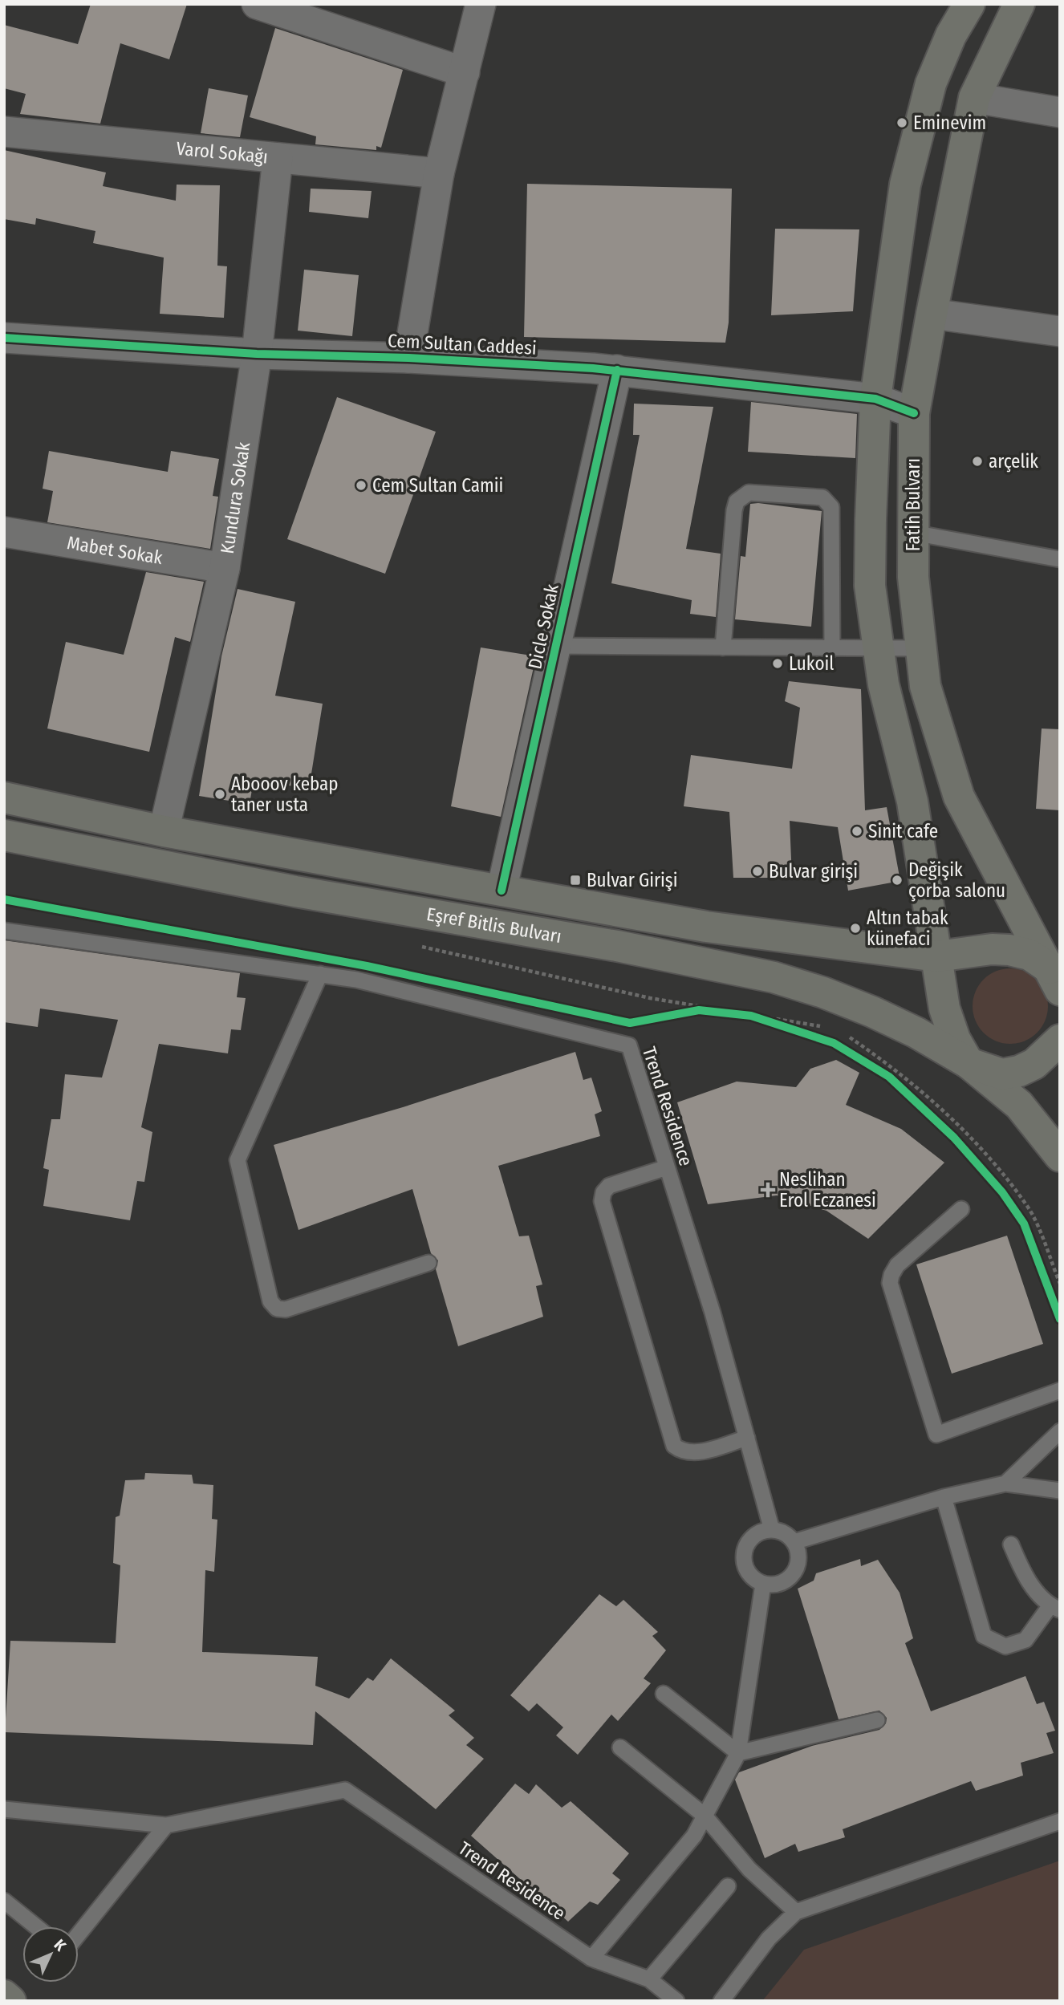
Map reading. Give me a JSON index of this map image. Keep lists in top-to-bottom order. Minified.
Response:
{"streets":{"main road":["Fatih Bulvarı","Eşref Bitlis Bulvarı"],"street":["Varol Sokağı","Cem Sultan Caddesi","Kundura Sokak","Mabet Sokak","Dicle Sokak"],"lane":["Trend Residence"]},"crossings":[["Varol Sokağı","Kundura Sokak"],["Cem Sultan Caddesi","Kundura Sokak"],["Cem Sultan Caddesi","Fatih Bulvarı"],["Cem Sultan Caddesi","Dicle Sokak"],["Kundura Sokak","Mabet Sokak"],["Kundura Sokak","Eşref Bitlis Bulvarı"],["Fatih Bulvarı","Eşref Bitlis Bulvarı"],["Dicle Sokak","Eşref Bitlis Bulvarı"]],"places":{"other":["Eminevim","arçelik","Cem Sultan Camii","Lukoil","Abooov kebap taner usta","Sinit cafe","Bulvar girişi","Değişik çorba salonu","Altın tabak künefaci"],"transit":["Bulvar Girişi"],"health":["Neslihan Erol Eczanesi"]},"north":"top right"}
